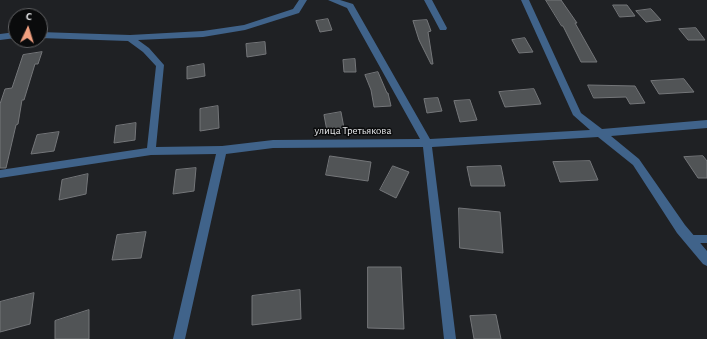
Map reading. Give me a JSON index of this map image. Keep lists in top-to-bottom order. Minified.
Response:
{"streets":{"street":["улица Третьякова"]},"north":"top"}
